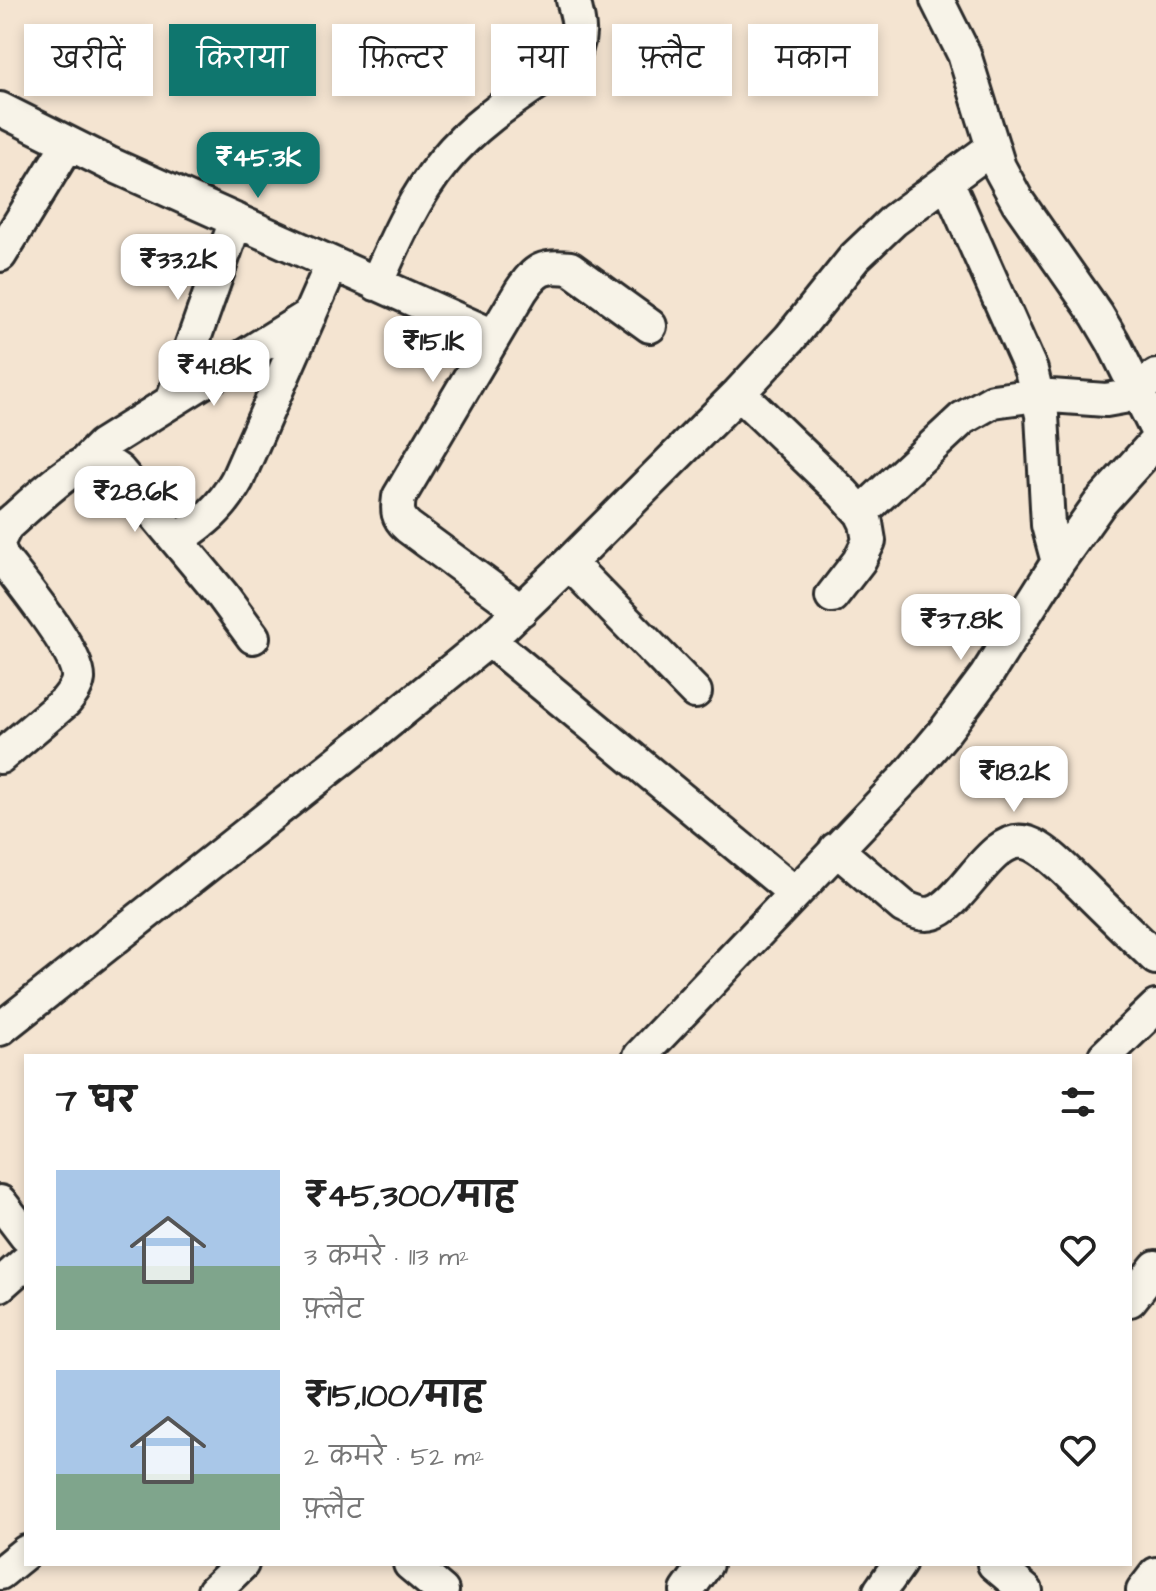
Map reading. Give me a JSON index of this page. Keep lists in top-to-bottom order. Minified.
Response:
{"page":{"chip":["खरीदें","किराया","फ़िल्टर","नया","फ़्लैट","मकान"],"price":["₹45.3K","₹33.2K","₹15.1K","₹41.8K","₹28.6K","₹37.8K","₹18.2K"],"heading":"7 घर","list":[{"name":"₹45,300/माह","note":"3 कमरे · 113 m² · फ़्लैट"},{"name":"₹15,100/माह","note":"2 कमरे · 52 m² · फ़्लैट"}]}}
